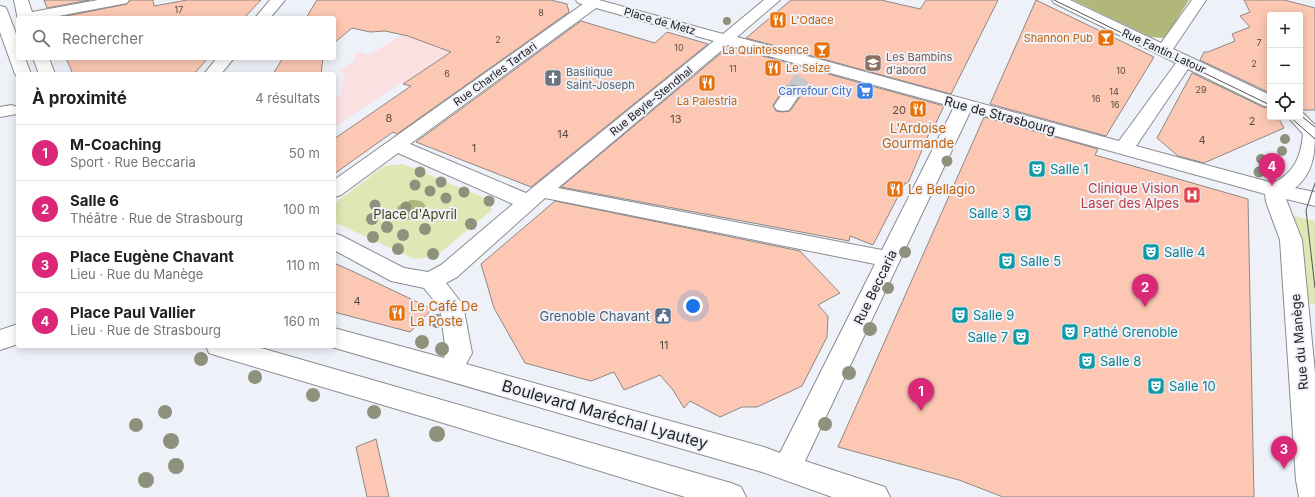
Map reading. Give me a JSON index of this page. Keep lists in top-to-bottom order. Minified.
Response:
{"streets":{"street":["Place de Metz","Rue Fantin Latour","Rue Charles Tartari","Rue Beyle-Stendhal","Rue de Strasbourg","Rue Beccaria","Rue du Manège","Boulevard Maréchal Lyautey"]},"crossings":[["Place de Metz","Rue Charles Tartari"],["Place de Metz","Rue Beyle-Stendhal"],["Place de Metz","Rue de Strasbourg"],["Rue Beyle-Stendhal","Rue de Strasbourg"],["Rue de Strasbourg","Rue Beccaria"],["Rue de Strasbourg","Rue du Manège"],["Rue Beccaria","Boulevard Maréchal Lyautey"]],"parks":["Place d'Apvril"],"places":{"restaurant":["L'Odace","Le Seize","La Palestria","L'Ardoise Gourmande","Le Bellagio","Le Café De La Poste"],"bar":["Shannon Pub","La Quintessence"],"school or university":["Les Bambins d'abord"],"church":["Basilique Saint-Joseph"],"supermarket":["Carrefour City"],"theatre":["Salle 1","Salle 3","Salle 4","Salle 5","Salle 9","Pathé Grenoble","Salle 7","Salle 8","Salle 10"],"hospital":["Clinique Vision Laser des Alpes"],"public building":["Grenoble Chavant"]},"house_numbers":["17","8","2","7","10","2","11","10","6","29","14","16","16","20","8","13","2","14","4","1","4","11"],"page":{"map_buttons":["+","−"],"search":"Rechercher","heading":["À proximité","4 résultats"],"list":[{"mark":"1","name":"M-Coaching","note":"Sport · Rue Beccaria","value":"50 m"},{"mark":"2","name":"Salle 6","note":"Théâtre · Rue de Strasbourg","value":"100 m"},{"mark":"3","name":"Place Eugène Chavant","note":"Lieu · Rue du Manège","value":"110 m"},{"mark":"4","name":"Place Paul Vallier","note":"Lieu · Rue de Strasbourg","value":"160 m"}],"pins":["4","2","1","3"]}}
